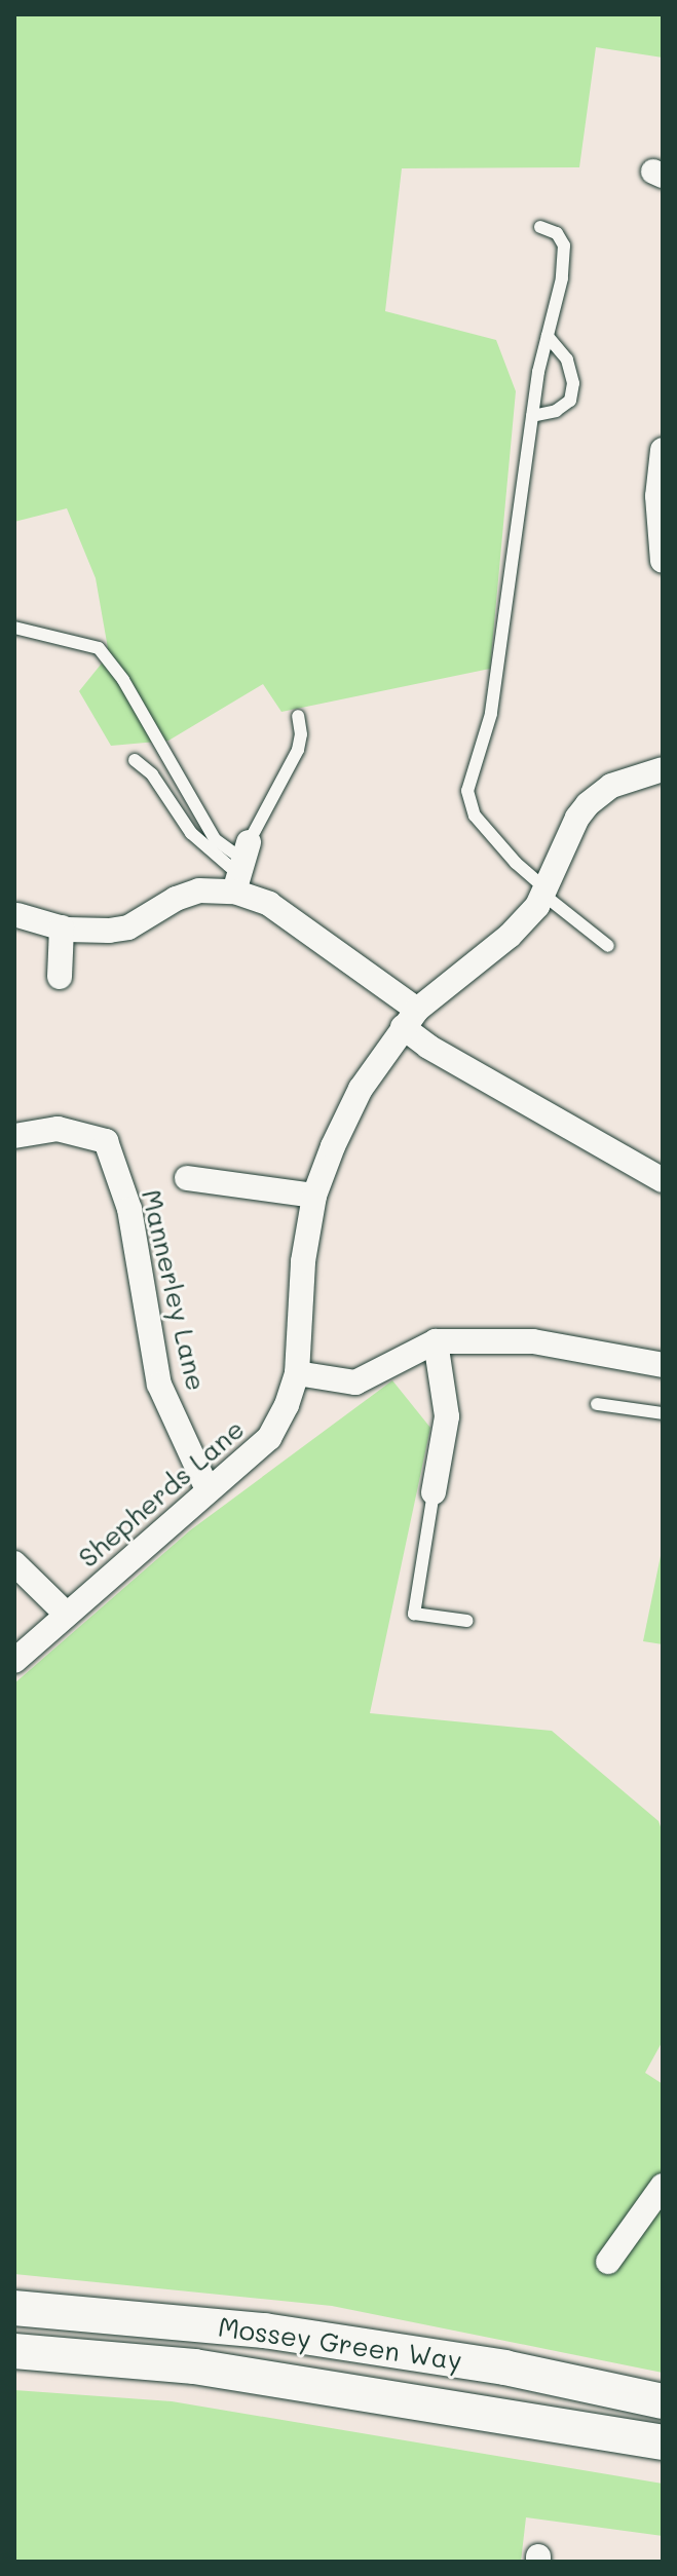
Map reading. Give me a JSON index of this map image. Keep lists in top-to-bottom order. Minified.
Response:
{"streets":{"main road":["Mossey Green Way"],"street":["Mannerley Lane","Shepherds Lane"]},"crossings":[["Mannerley Lane","Shepherds Lane"]]}
